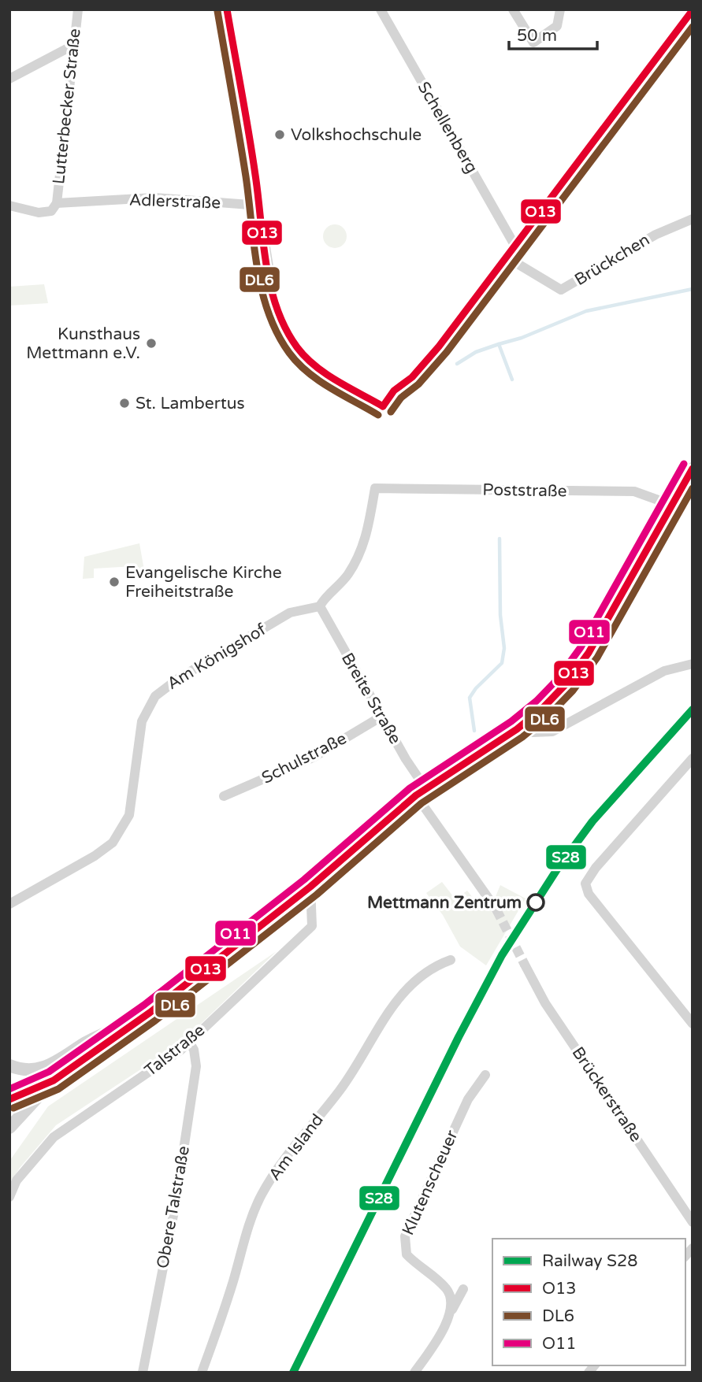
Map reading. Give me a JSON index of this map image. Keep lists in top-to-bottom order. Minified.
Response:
{"streets":{"street":["Lutterbecker Straße","Schellenberg","Adlerstraße","Brückchen","Poststraße","Am Königshof","Breite Straße","Schulstraße","Talstraße","Brückerstraße","Am Island","Klutenscheuer","Obere Talstraße"]},"crossings":[["Lutterbecker Straße","Adlerstraße"],["Poststraße","Am Königshof"],["Poststraße","Breite Straße"],["Am Königshof","Breite Straße"],["Breite Straße","Schulstraße"],["Talstraße","Obere Talstraße"]],"places":["Volkshochschule","Kunsthaus Mettmann e.V.","St. Lambertus","Evangelische Kirche Freiheitstraße","Mettmann Zentrum"],"lines":["transit line O13","transit line DL6","transit line O11","rail line S28"],"legend":["Railway S28","O13","DL6","O11"],"scale_bar":"50 m"}
